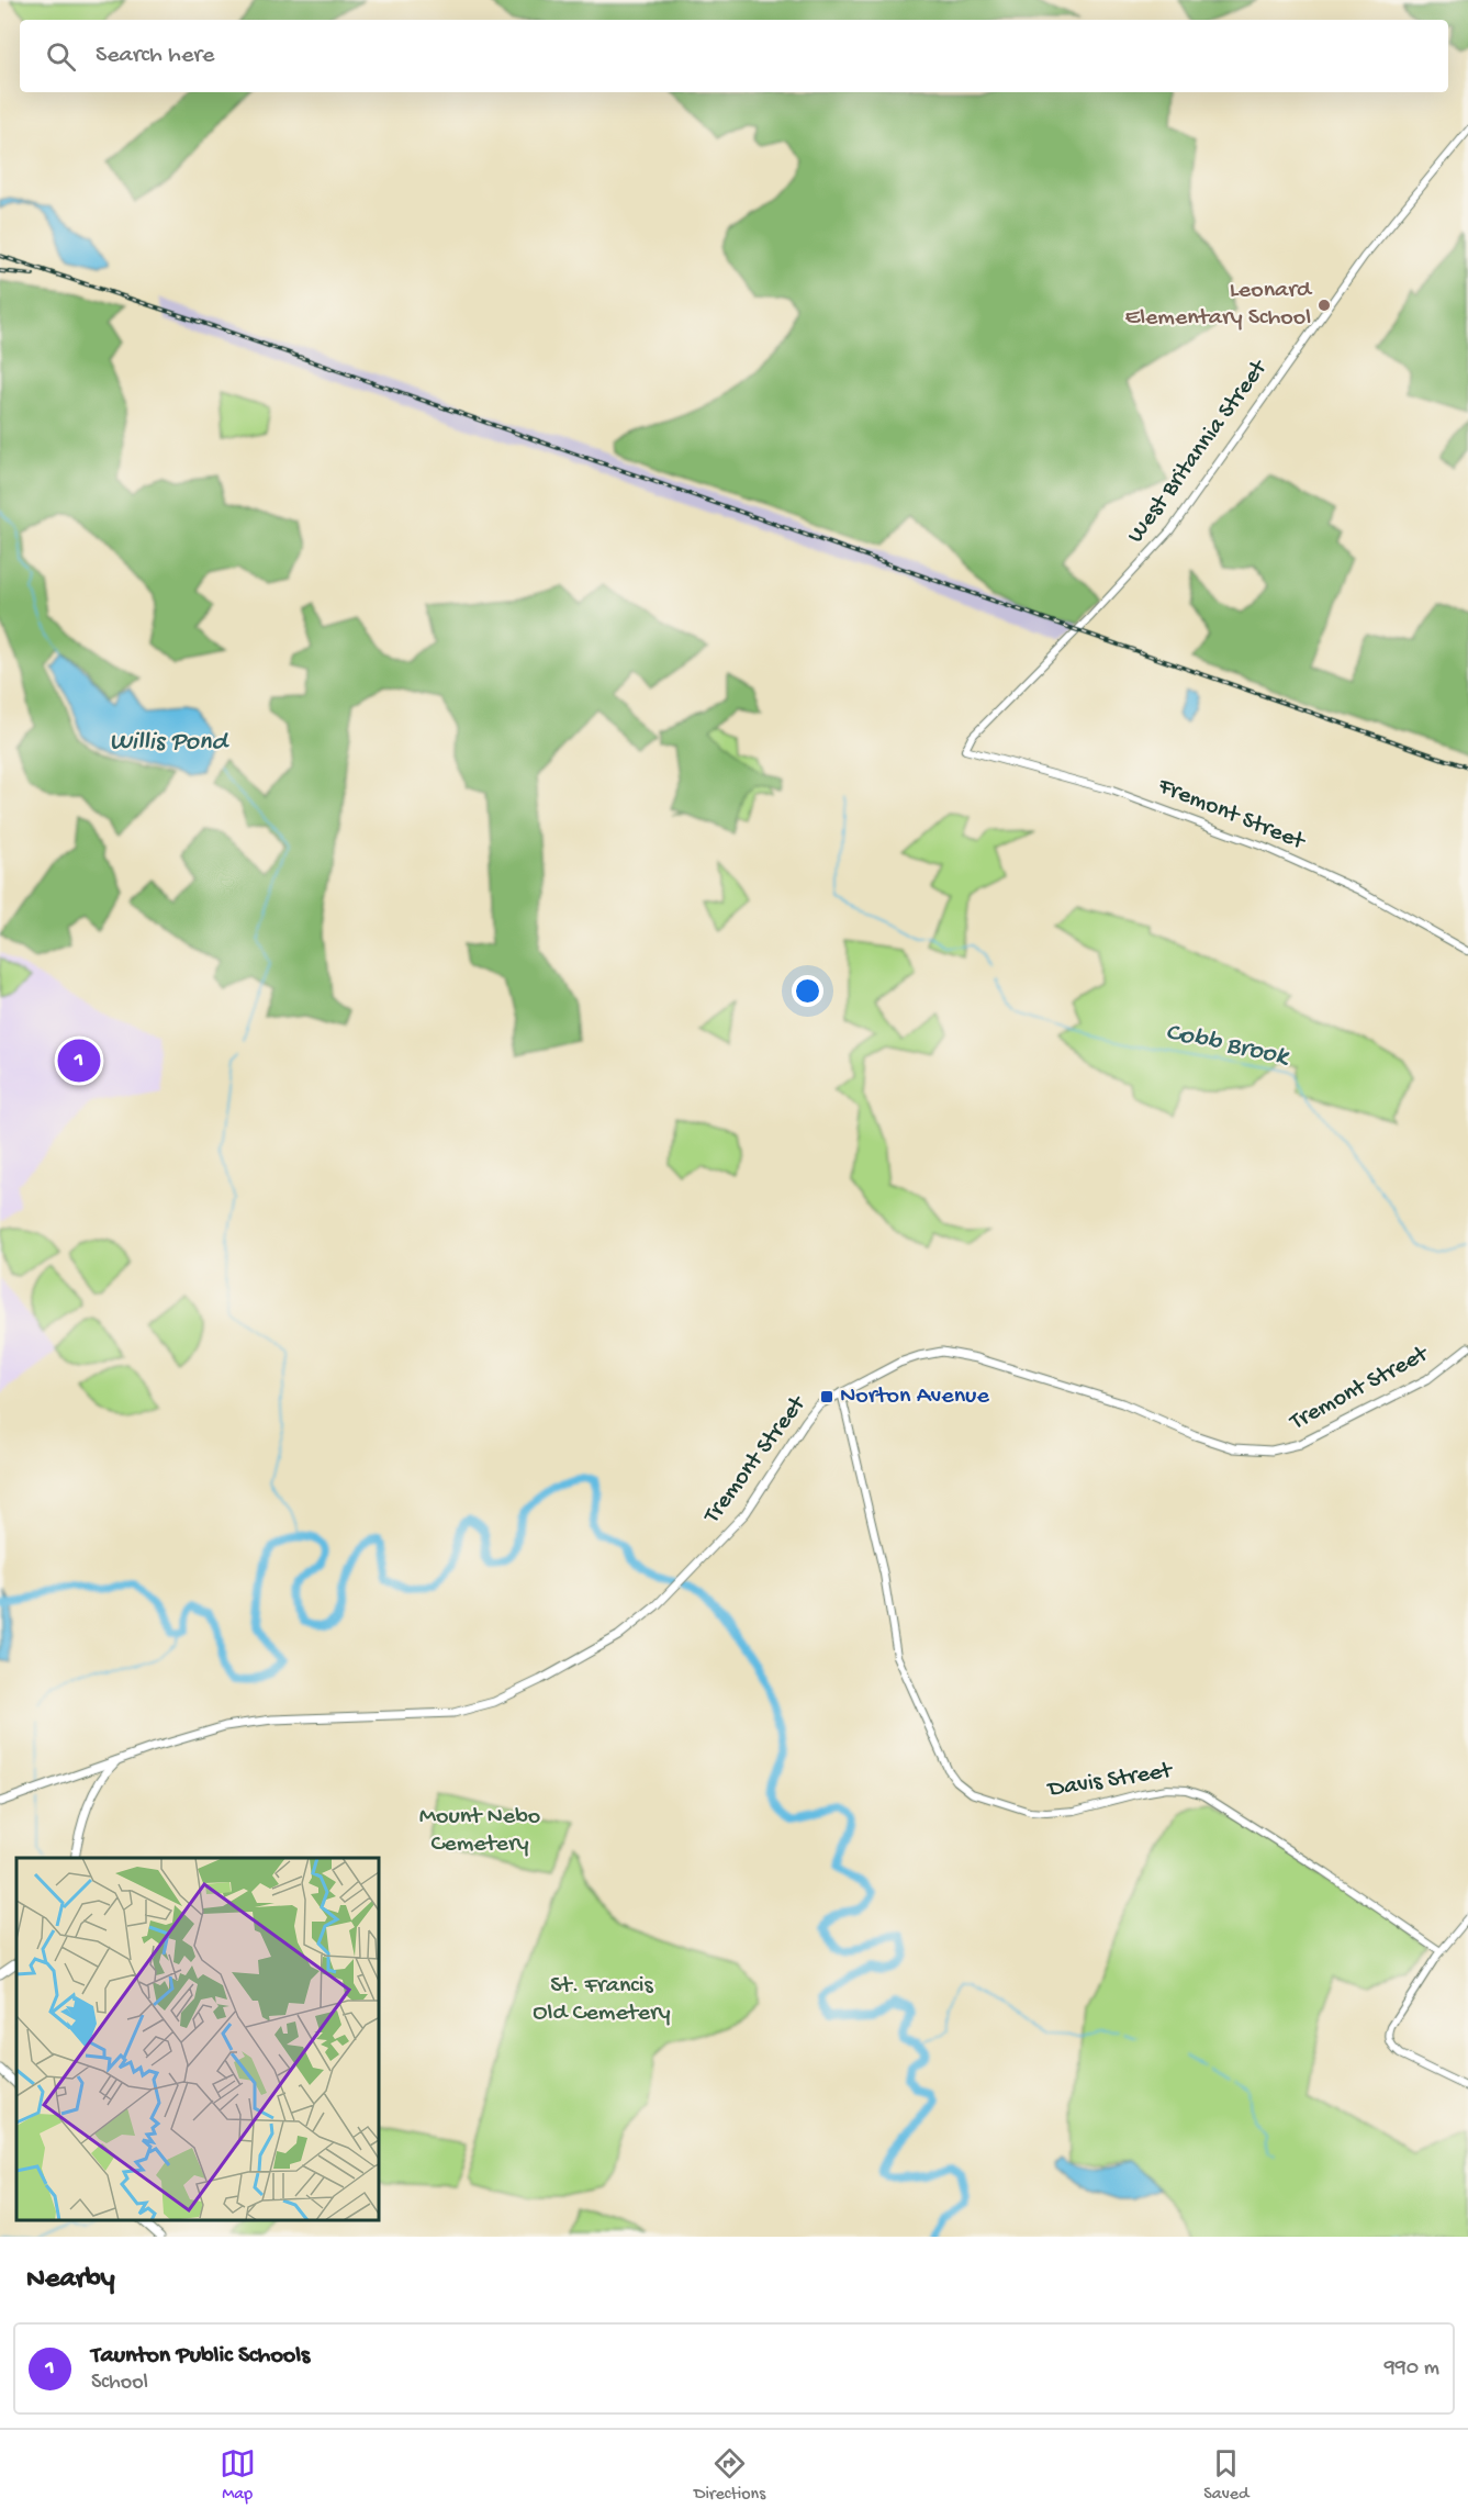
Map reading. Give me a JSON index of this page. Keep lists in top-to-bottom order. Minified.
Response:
{"streets":{"main road":["Tremont Street"],"street":["West Britannia Street","Fremont Street","Davis Street"]},"crossings":[["West Britannia Street","Fremont Street"],["Tremont Street","Davis Street"]],"water":["Willis Pond","Cobb Brook"],"parks":["Mount Nebo Cemetery","St. Francis Old Cemetery"],"places":{"other":["Leonard Elementary School"],"transit":["Norton Avenue"]},"page":{"search":"Search here","pins":"1","heading":"Nearby","list":[{"mark":"1","name":"Taunton Public Schools","note":"School","value":"990 m"}],"nav":["Map","Directions","Saved"]}}
